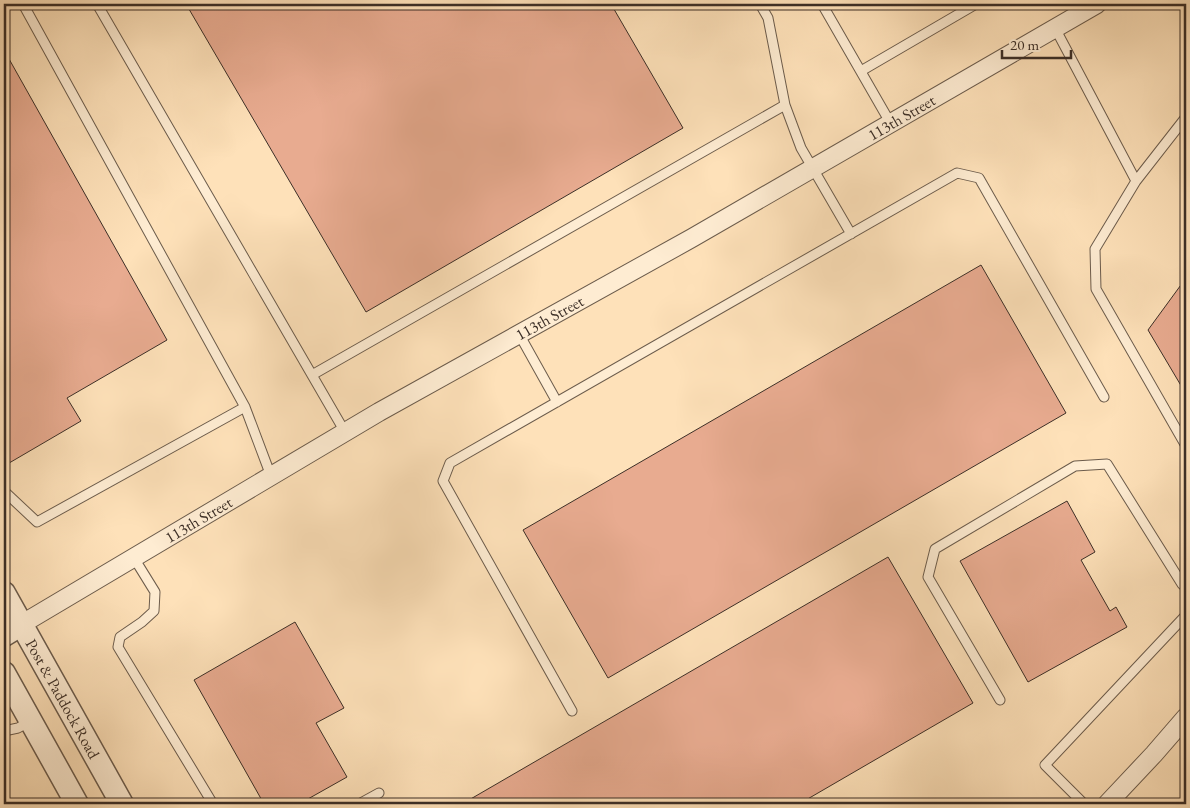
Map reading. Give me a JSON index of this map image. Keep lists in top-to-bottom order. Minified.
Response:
{"streets":{"street":["113th Street","Post & Paddock Road"]},"crossings":[["113th Street","Post & Paddock Road"]],"scale_bar":"20 m"}
